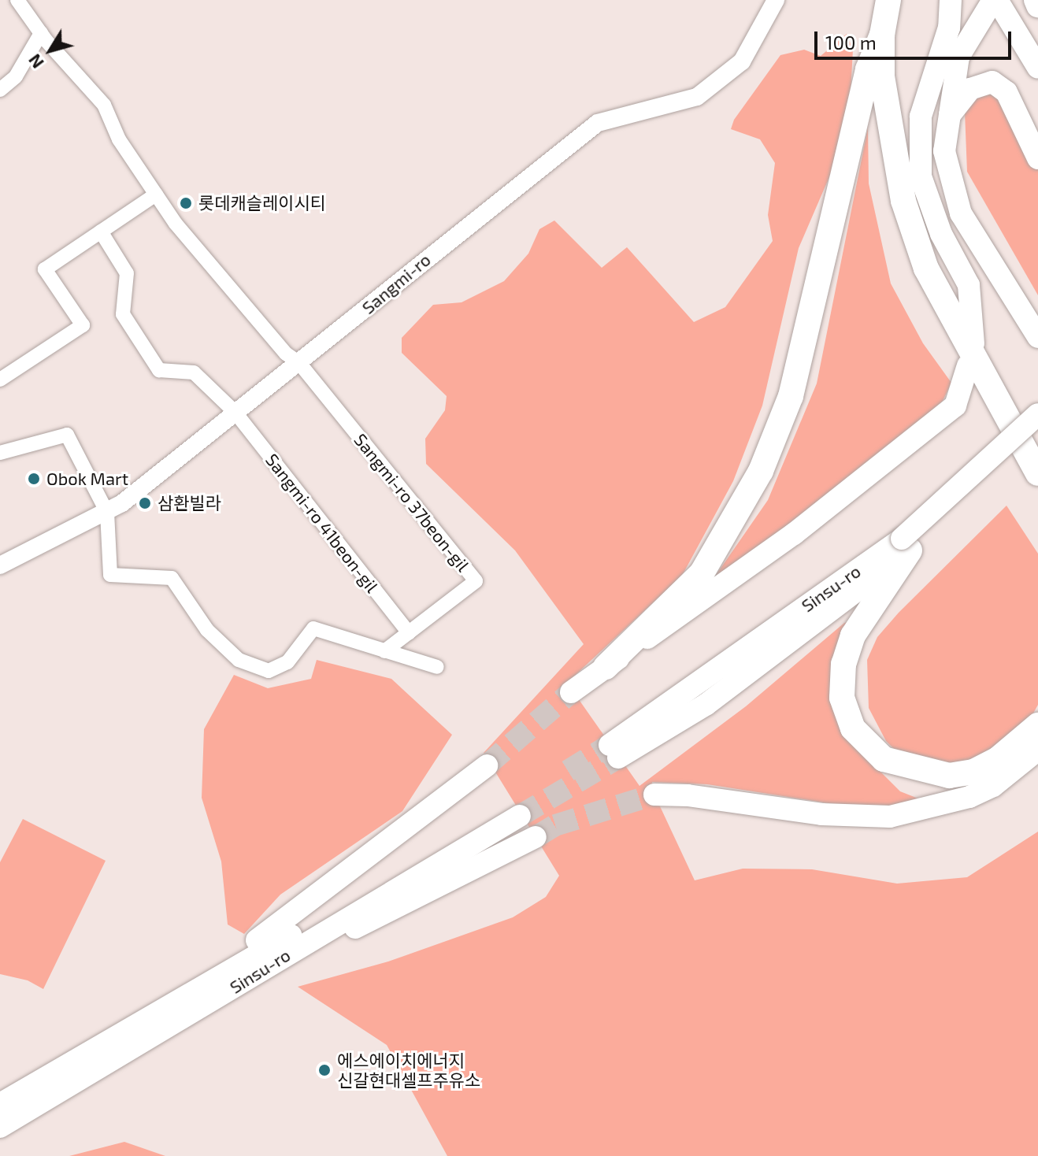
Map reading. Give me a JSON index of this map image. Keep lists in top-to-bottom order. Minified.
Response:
{"streets":{"main road":["Sinsu-ro"],"street":["Sangmi-ro","Sangmi-ro 37beon-gil","Sangmi-ro 41beon-gil"]},"crossings":[["Sangmi-ro","Sangmi-ro 37beon-gil"],["Sangmi-ro","Sangmi-ro 41beon-gil"],["Sangmi-ro 37beon-gil","Sangmi-ro 41beon-gil"]],"places":["롯데캐슬레이시티","Obok Mart","삼환빌라","에스에이치에너지 신갈현대셀프주유소"],"scale_bar":"100 m","north":"bottom left"}
